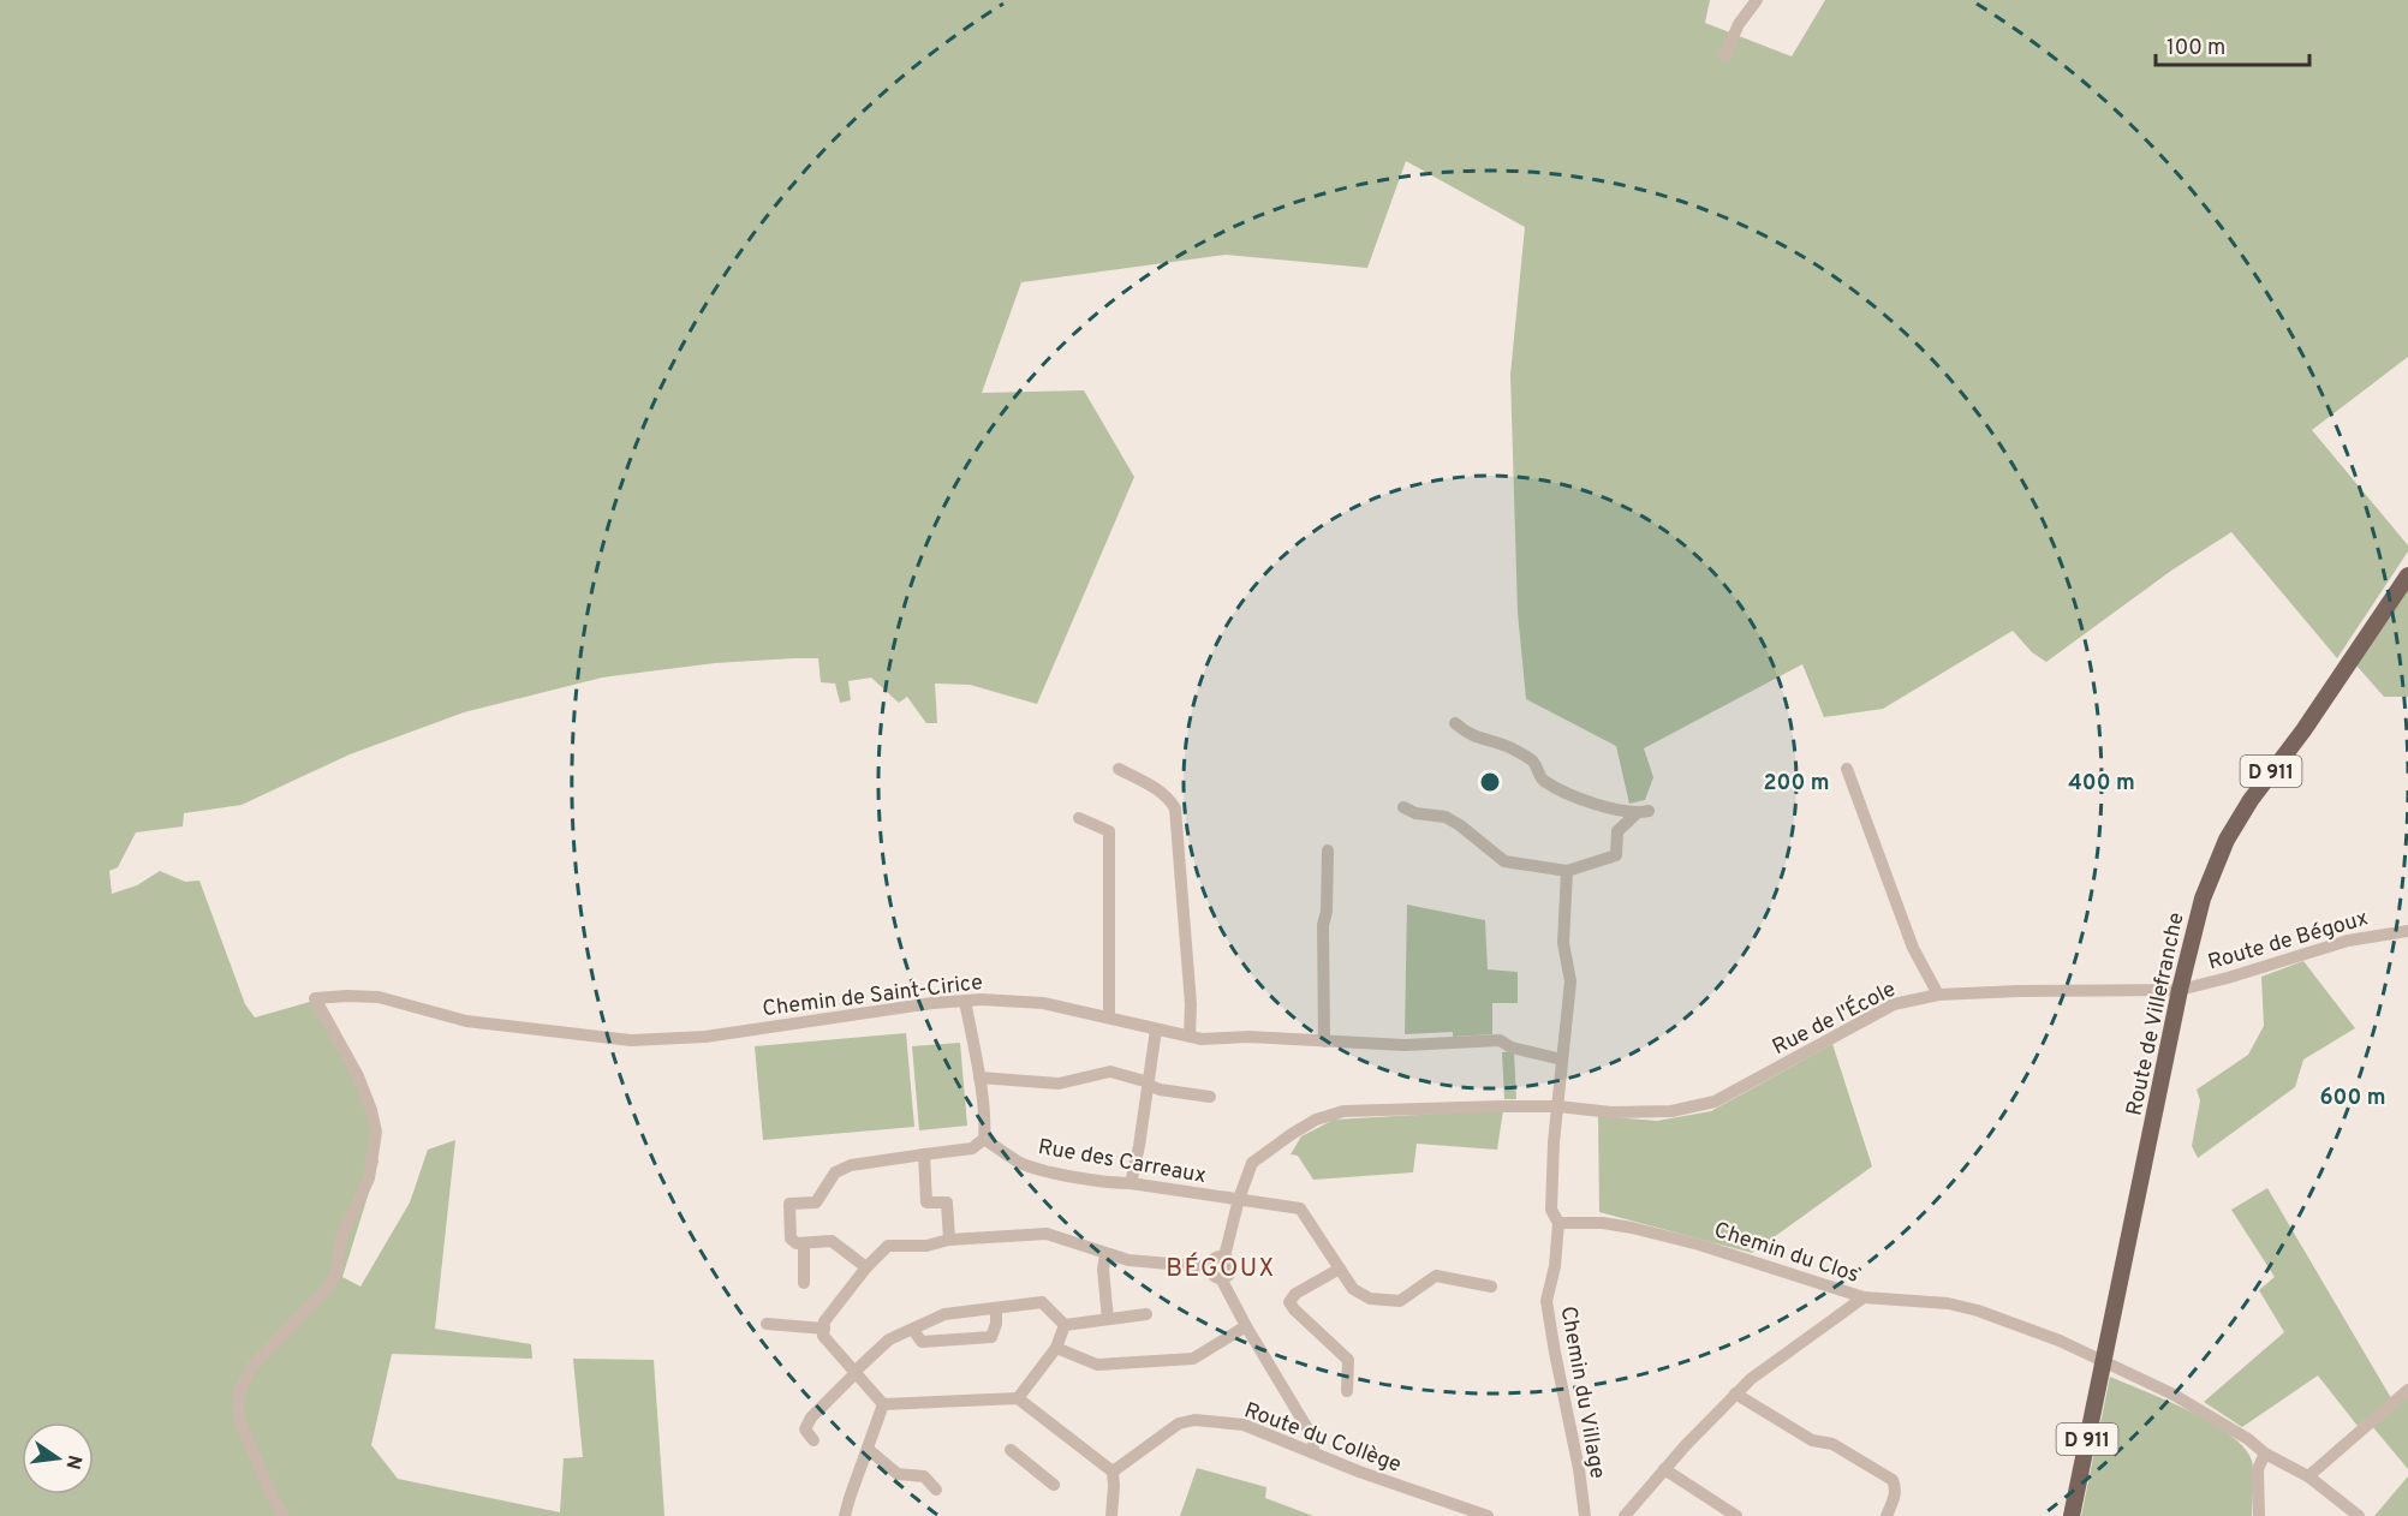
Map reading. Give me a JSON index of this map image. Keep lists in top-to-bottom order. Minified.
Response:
{"streets":{"main road":["D 911","Route de Villefranche"],"street":["Route de Bégoux","Chemin de Saint-Cirice","Rue de l'École","Rue des Carreaux","Chemin du Clos","Chemin du Village","Route du Collège"]},"crossings":[["Route de Bégoux","Route de Villefranche"],["Route de Bégoux","Rue de l'École"],["Chemin de Saint-Cirice","Chemin du Village"],["Route de Villefranche","Rue de l'École"],["Route de Villefranche","Chemin du Clos"],["Rue de l'École","Rue des Carreaux"],["Rue de l'École","Chemin du Village"],["Chemin du Clos","Chemin du Village"]],"districts":["BÉGOUX"],"scale_bar":"100 m","north":"right","rings":["200 m","400 m","600 m"]}
